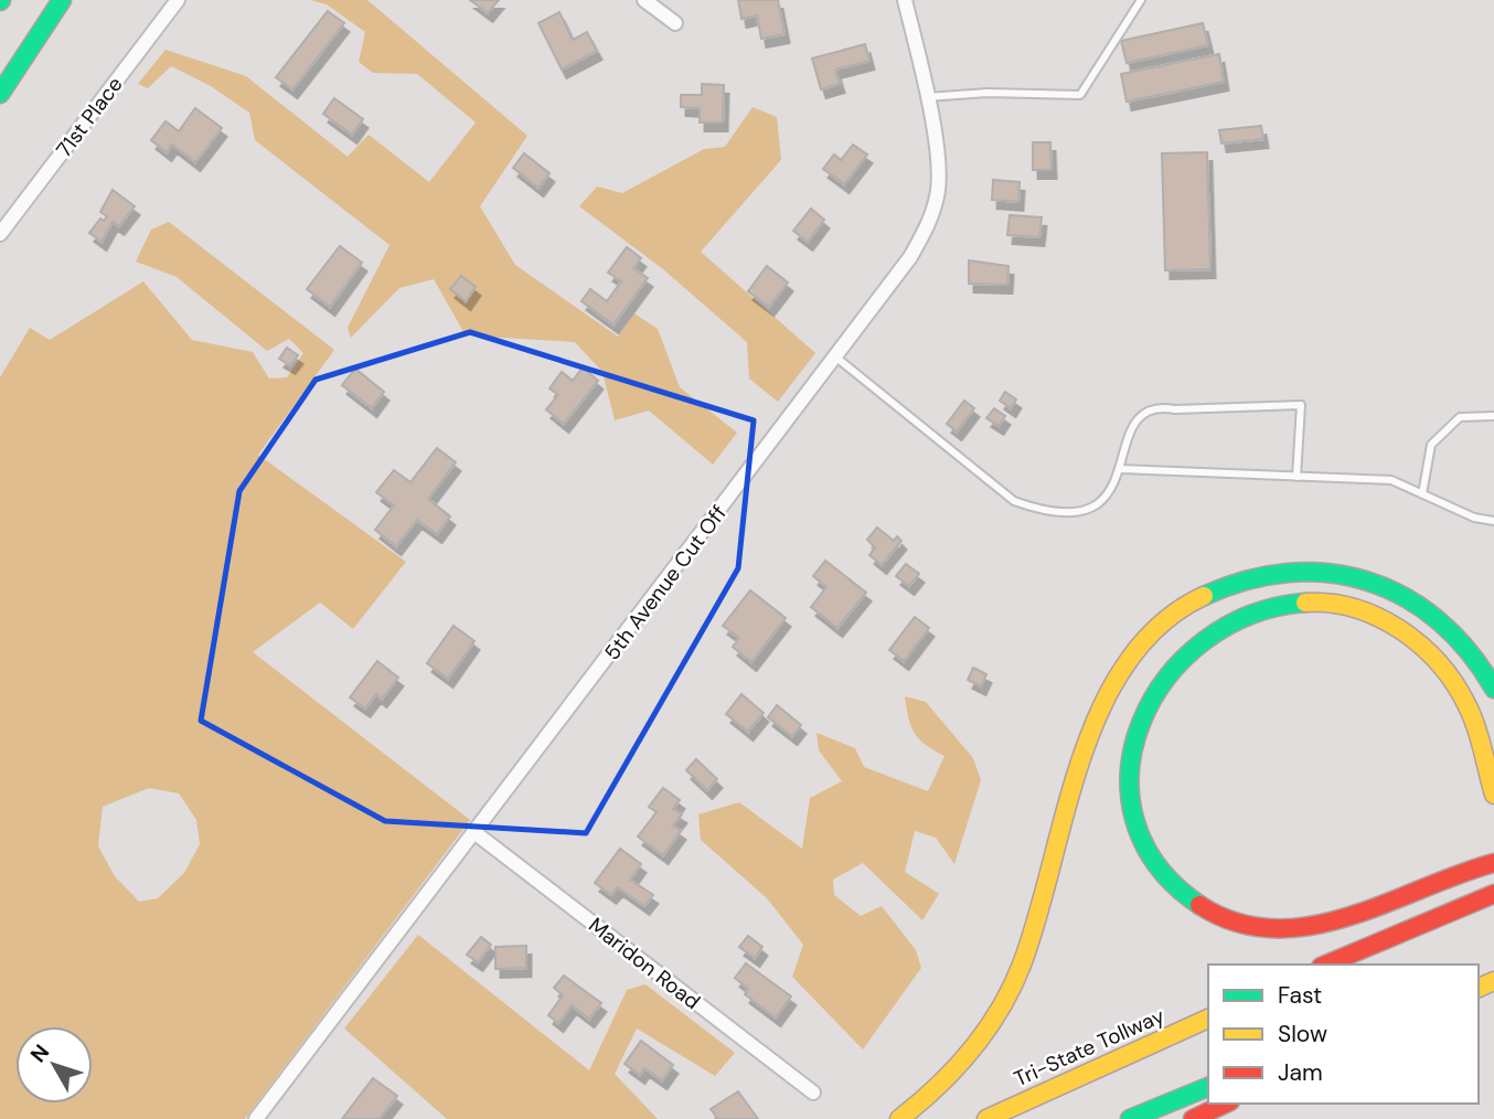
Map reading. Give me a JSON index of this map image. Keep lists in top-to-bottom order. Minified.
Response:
{"streets":{"highway":["Tri-State Tollway"],"street":["71st Place","5th Avenue Cut Off","Maridon Road"]},"crossings":[["5th Avenue Cut Off","Maridon Road"]],"legend":["Fast","Slow","Jam"],"north":"top left"}
